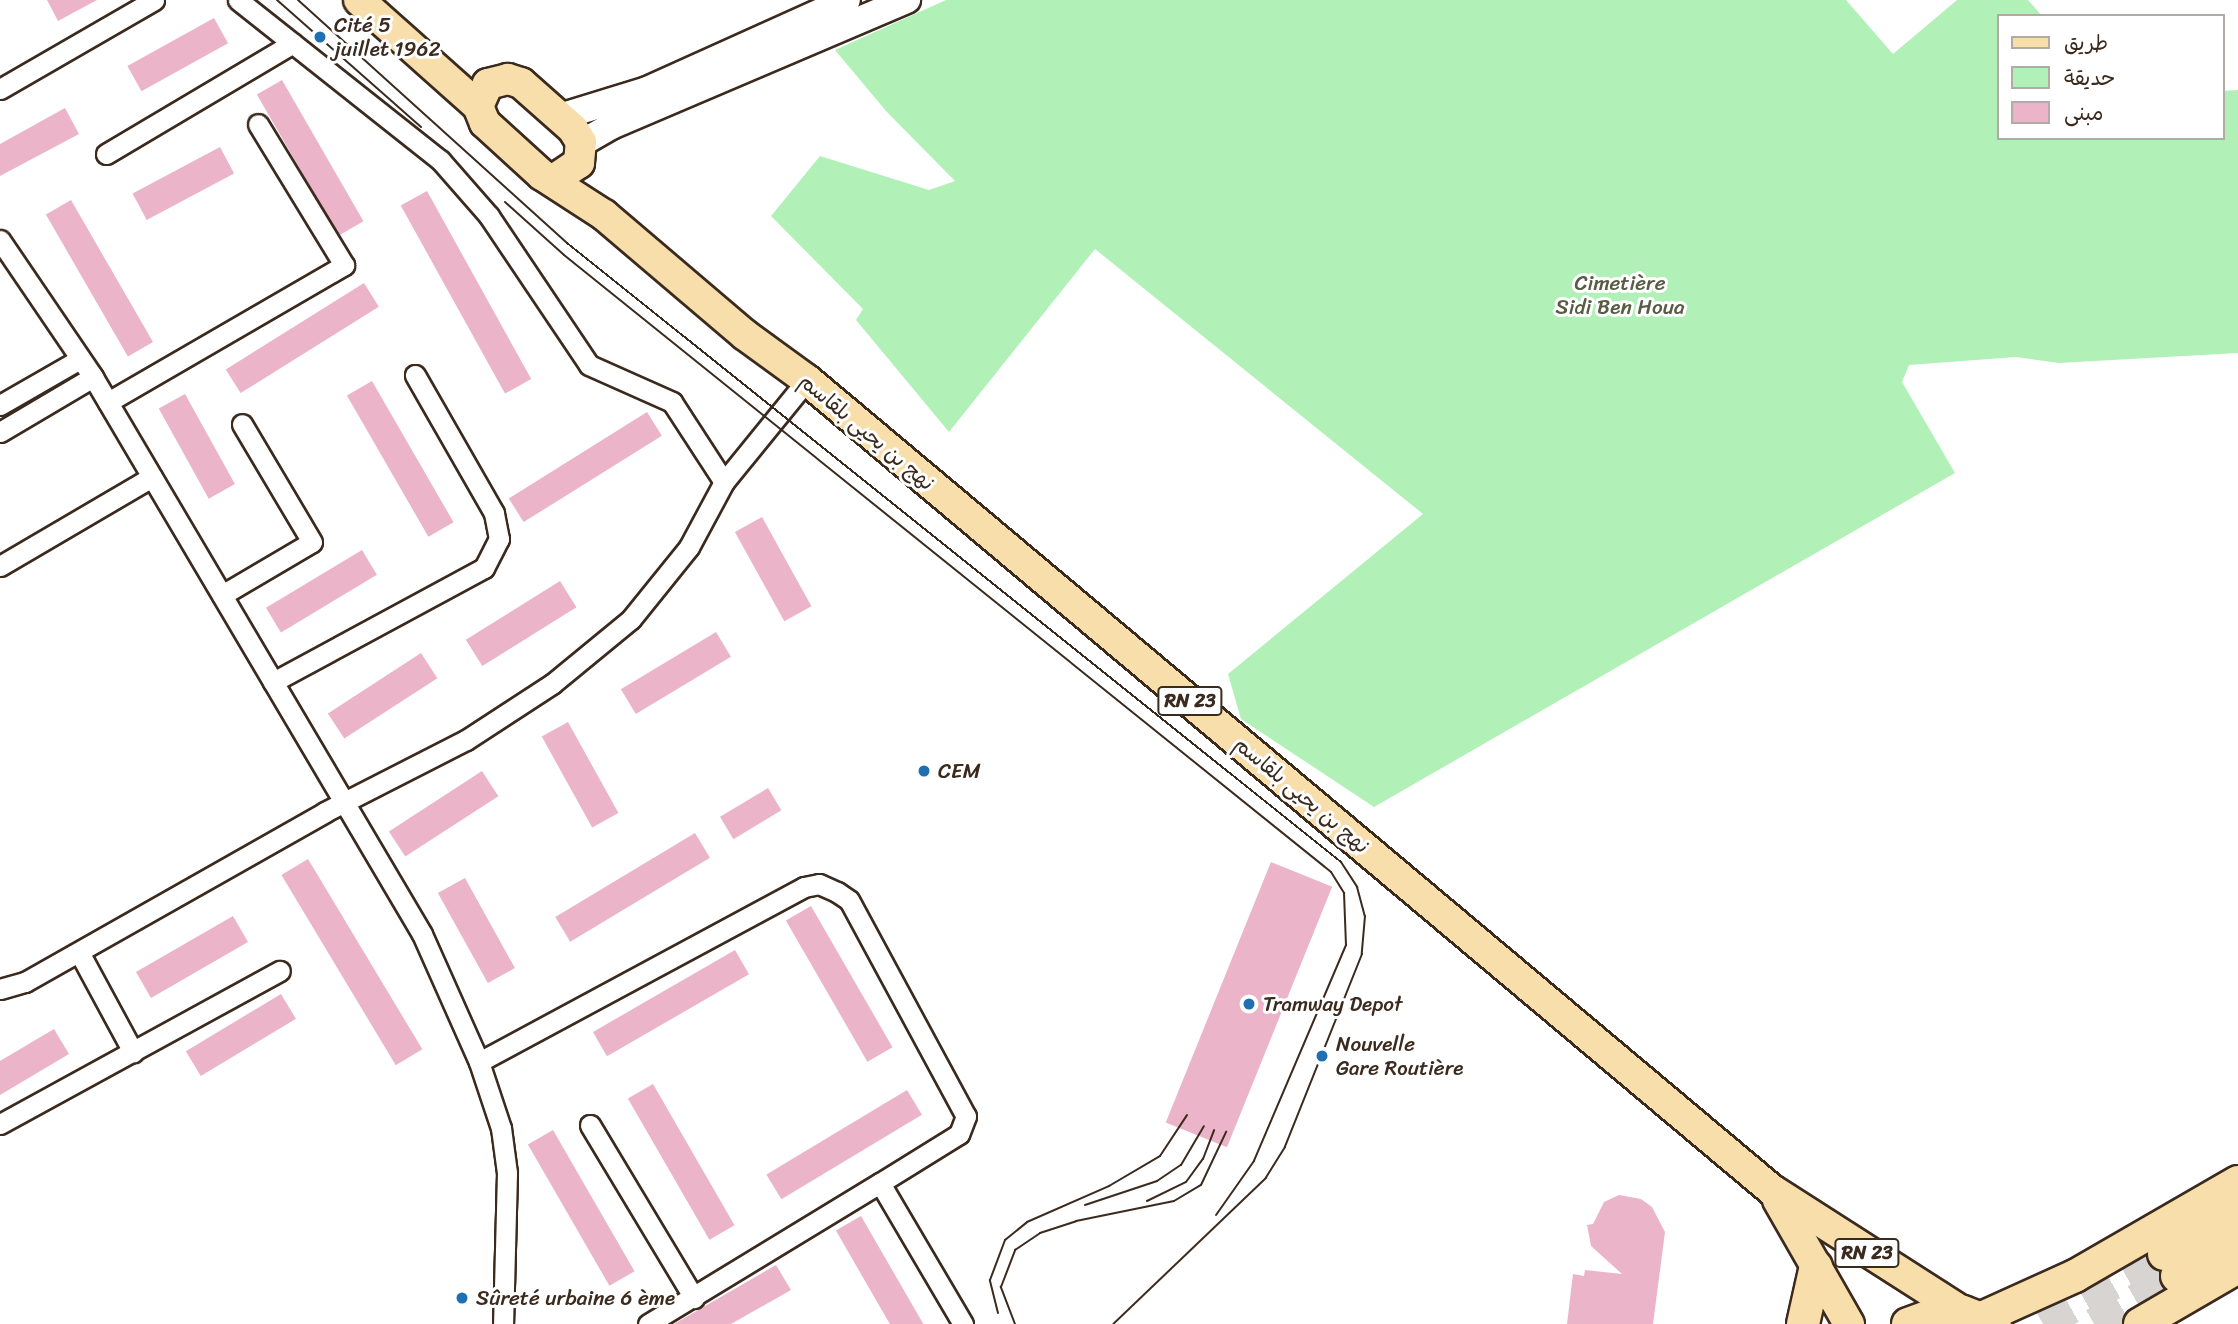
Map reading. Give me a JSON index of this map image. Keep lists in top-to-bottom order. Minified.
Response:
{"streets":{"main road":["نهج بن يحيى بلقاسم","RN 23"]},"parks":["Cimetière Sidi Ben Houa"],"places":["Cité 5 juillet 1962","CEM","Tramway Depot","Nouvelle Gare Routière","Sûreté urbaine 6 ème"],"legend":["طريق","حديقة","مبنى"]}
